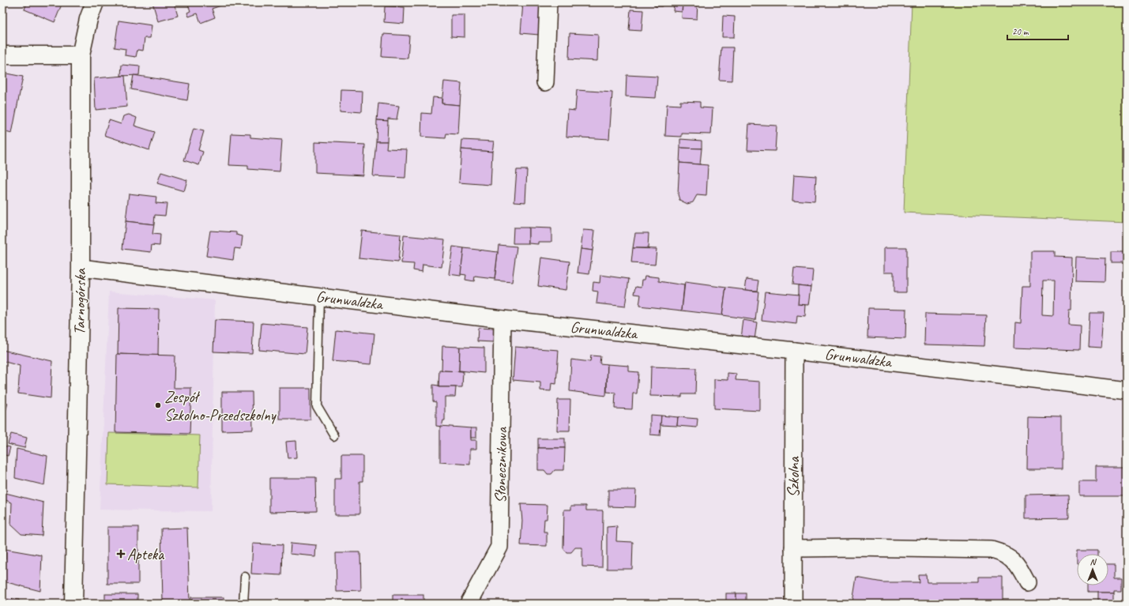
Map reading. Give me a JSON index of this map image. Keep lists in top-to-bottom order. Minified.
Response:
{"streets":{"street":["Grunwaldzka","Tarnogórska","Słonecznikowa","Szkolna"]},"crossings":[["Grunwaldzka","Tarnogórska"],["Grunwaldzka","Słonecznikowa"],["Grunwaldzka","Szkolna"]],"places":{"other":["Zespół Szkolno-Przedszkolny"],"health":["Apteka"]},"scale_bar":"20 m","north":"top"}
